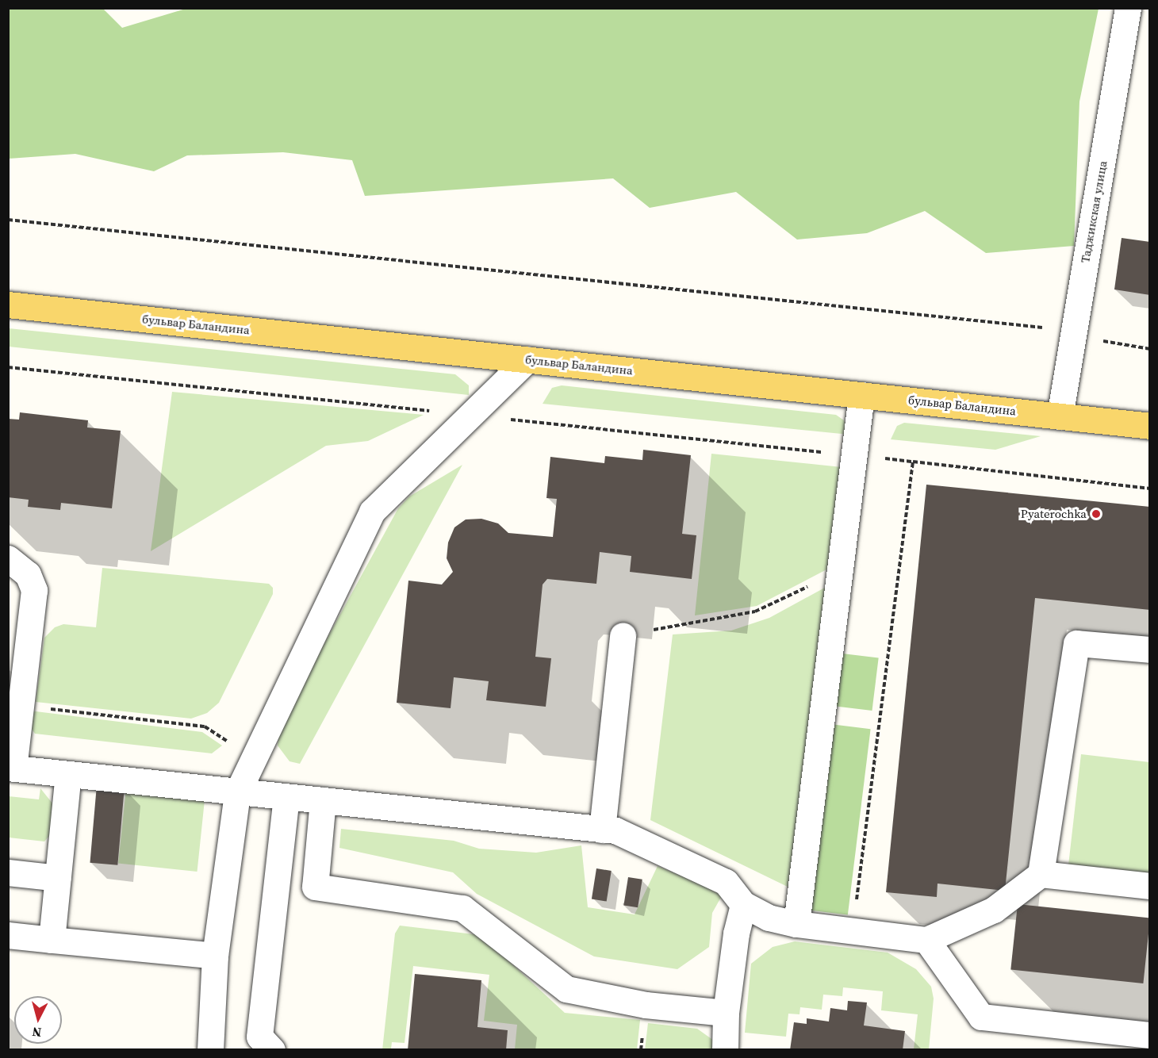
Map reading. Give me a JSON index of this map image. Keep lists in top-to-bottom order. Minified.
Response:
{"streets":{"main road":["бульвар Баландина"],"street":["Таджикская улица"]},"crossings":[["Таджикская улица","бульвар Баландина"]],"places":["Pyaterochka"],"north":"bottom"}
